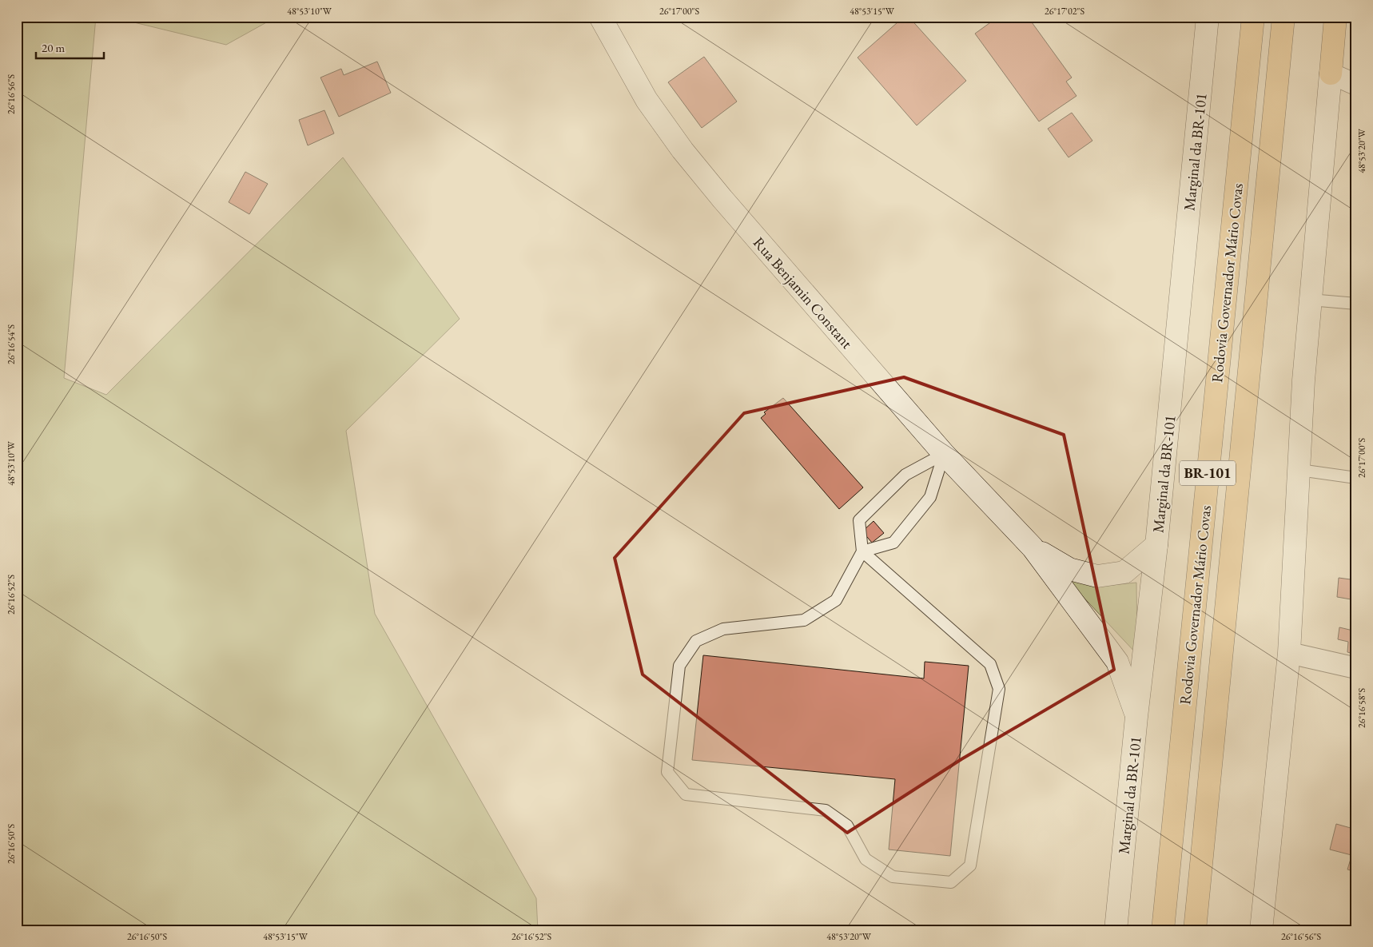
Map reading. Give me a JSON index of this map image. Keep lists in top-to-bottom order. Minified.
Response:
{"streets":{"highway":["Rodovia Governador Mário Covas","BR-101"],"main road":["Marginal da BR-101","Rua Benjamin Constant"]},"crossings":[["Marginal da BR-101","Rua Benjamin Constant"]],"scale_bar":"20 m","coordinates":["48°53'10\"W","26°17'00\"S","48°53'15\"W","26°17'02\"S","26°16'56\"S","48°53'20\"W","26°16'54\"S","26°16'52\"S","26°16'58\"S","26°16'50\"S"]}
